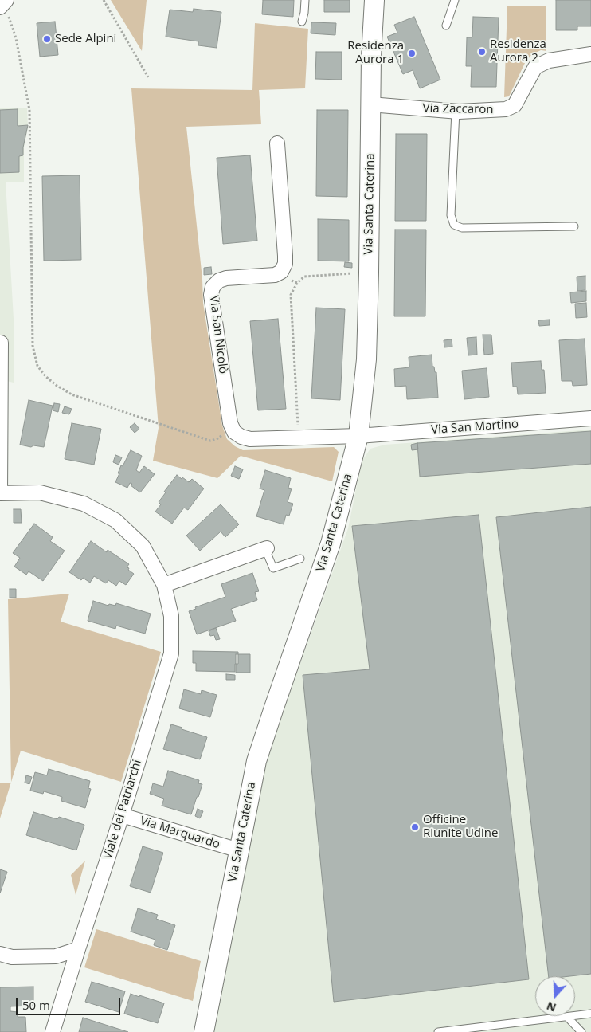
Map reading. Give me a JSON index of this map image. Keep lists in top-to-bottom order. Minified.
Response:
{"streets":{"street":["Via Zaccaron","Via Santa Caterina","Via San Nicolò","Via San Martino","Viale dei Patriarchi","Via Marquardo"]},"crossings":[["Via Zaccaron","Via Santa Caterina"],["Via Santa Caterina","Via San Martino"],["Via Santa Caterina","Via Marquardo"],["Viale dei Patriarchi","Via Marquardo"]],"places":["Sede Alpini","Residenza Aurora 2","Residenza Aurora 1","Officine Riunite Udine"],"scale_bar":"50 m","north":"bottom"}
